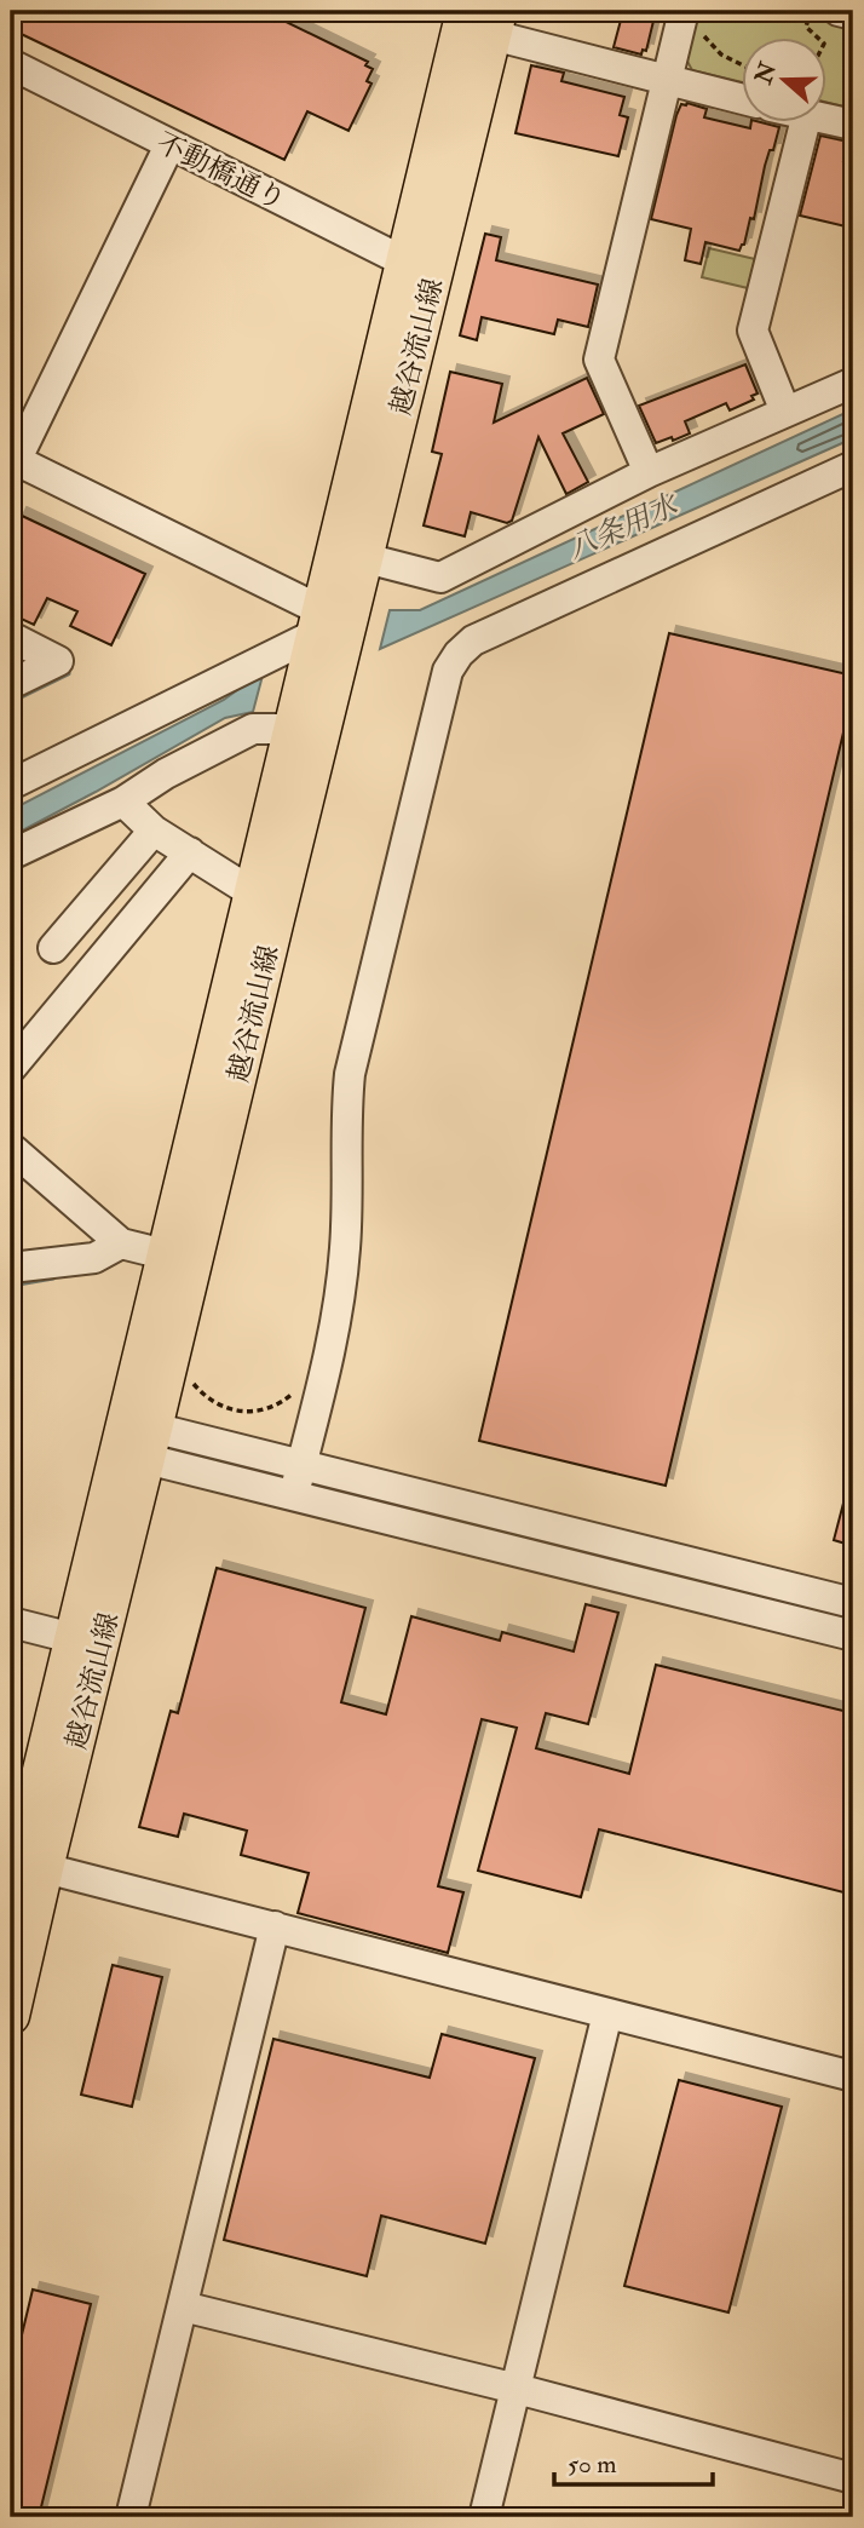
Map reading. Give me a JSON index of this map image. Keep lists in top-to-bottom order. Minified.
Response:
{"streets":{"main road":["越谷流山線"],"street":["不動橋通り"]},"crossings":[["不動橋通り","越谷流山線"]],"water":["八条用水"],"scale_bar":"50 m","north":"left"}
